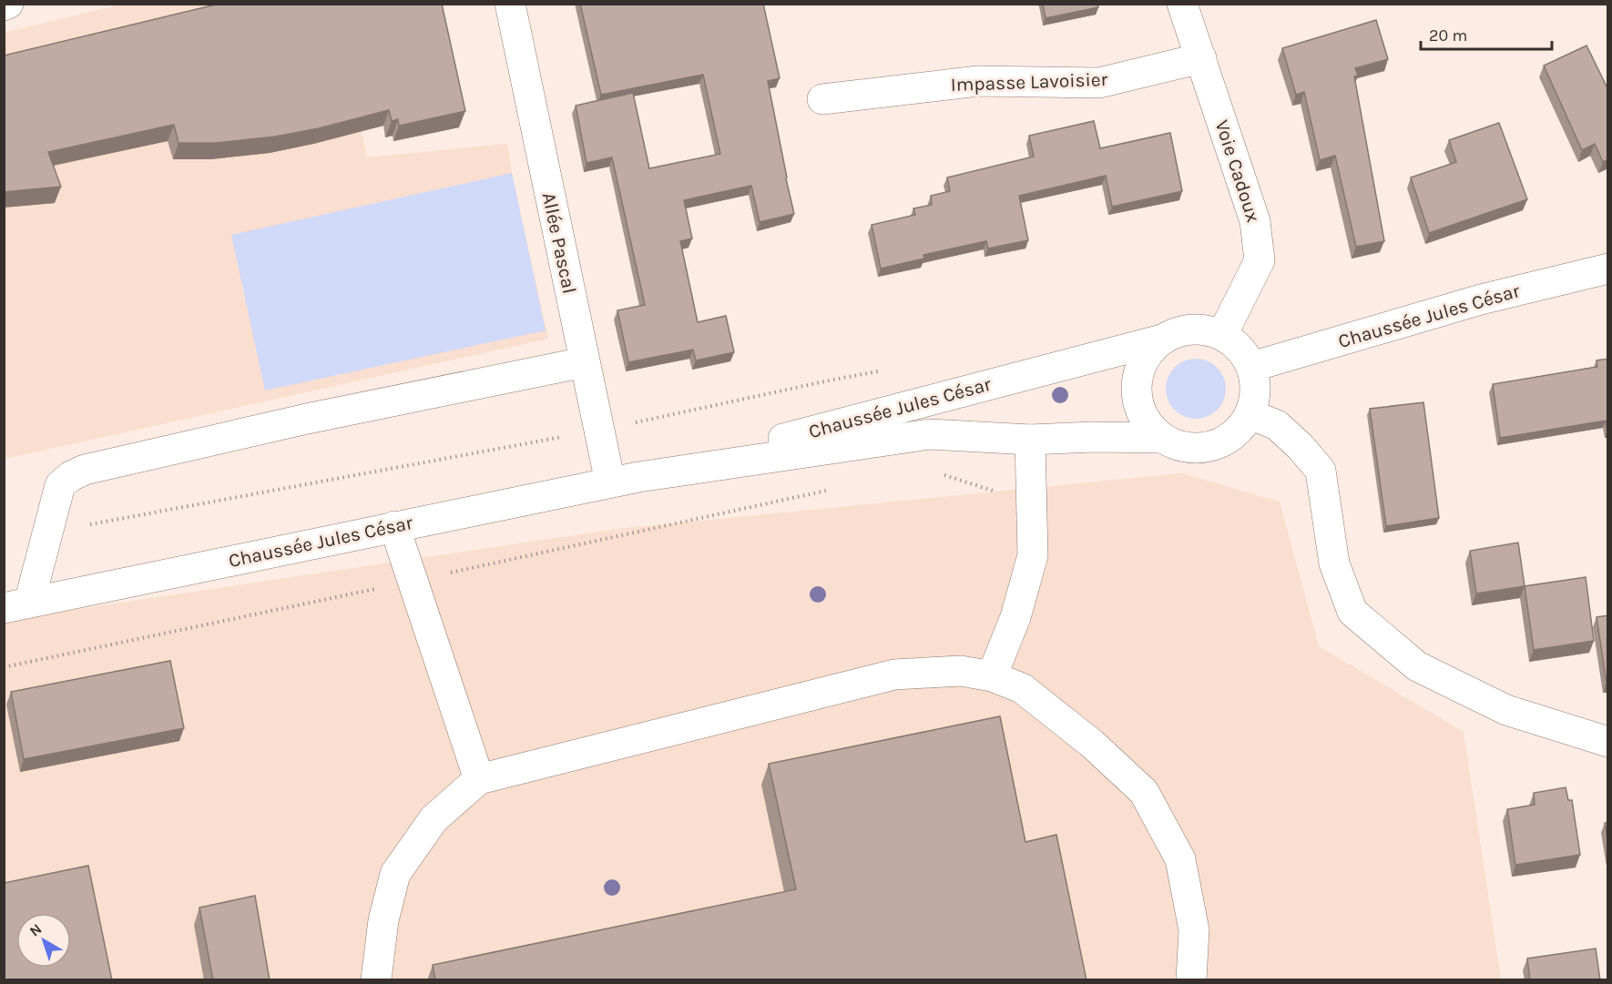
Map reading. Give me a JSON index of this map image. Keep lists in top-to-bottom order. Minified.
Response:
{"streets":{"street":["Impasse Lavoisier","Voie Cadoux","Allée Pascal","Chaussée Jules César"]},"crossings":[["Impasse Lavoisier","Voie Cadoux"],["Voie Cadoux","Chaussée Jules César"],["Allée Pascal","Chaussée Jules César"]],"scale_bar":"20 m","north":"top left"}
